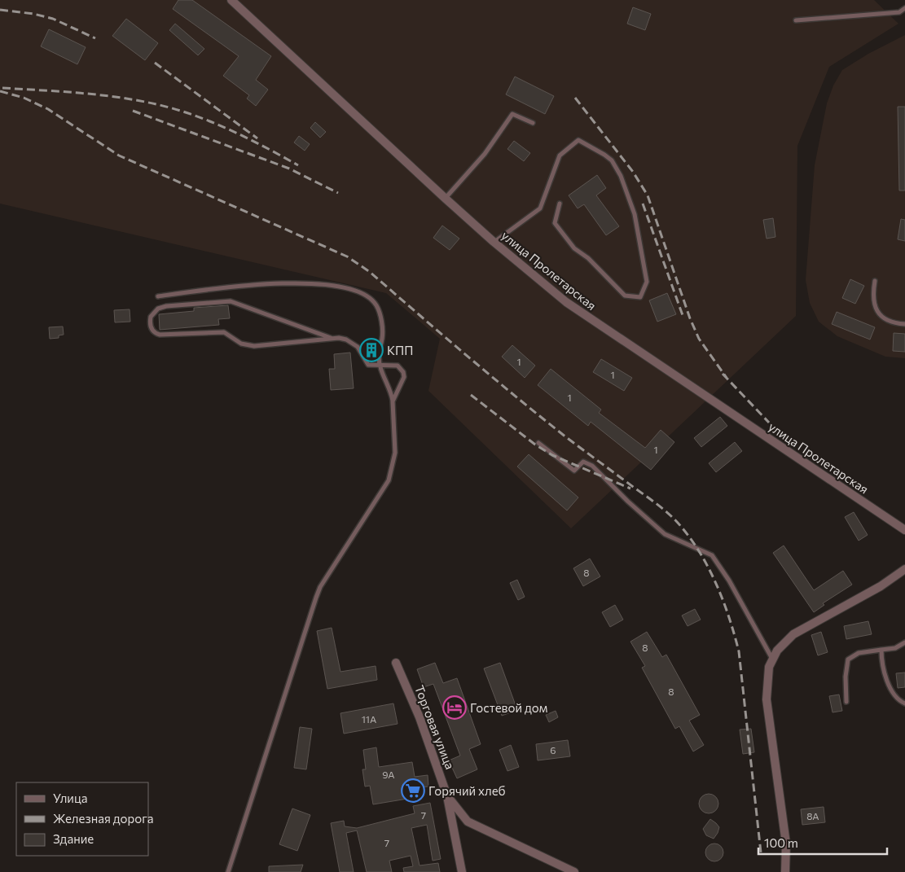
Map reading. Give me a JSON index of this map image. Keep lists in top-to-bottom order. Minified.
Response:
{"streets":{"street":["улица Пролетарская","Торговая улица"]},"places":{"building":["КПП"],"hotel":["Гостевой дом"],"supermarket":["Горячий хлеб"]},"house_numbers":["1","1","1","1","8","8","8","11А","6","9А","7","8А","7"],"legend":["Улица","Железная дорога","Здание"],"scale_bar":"100 m"}
